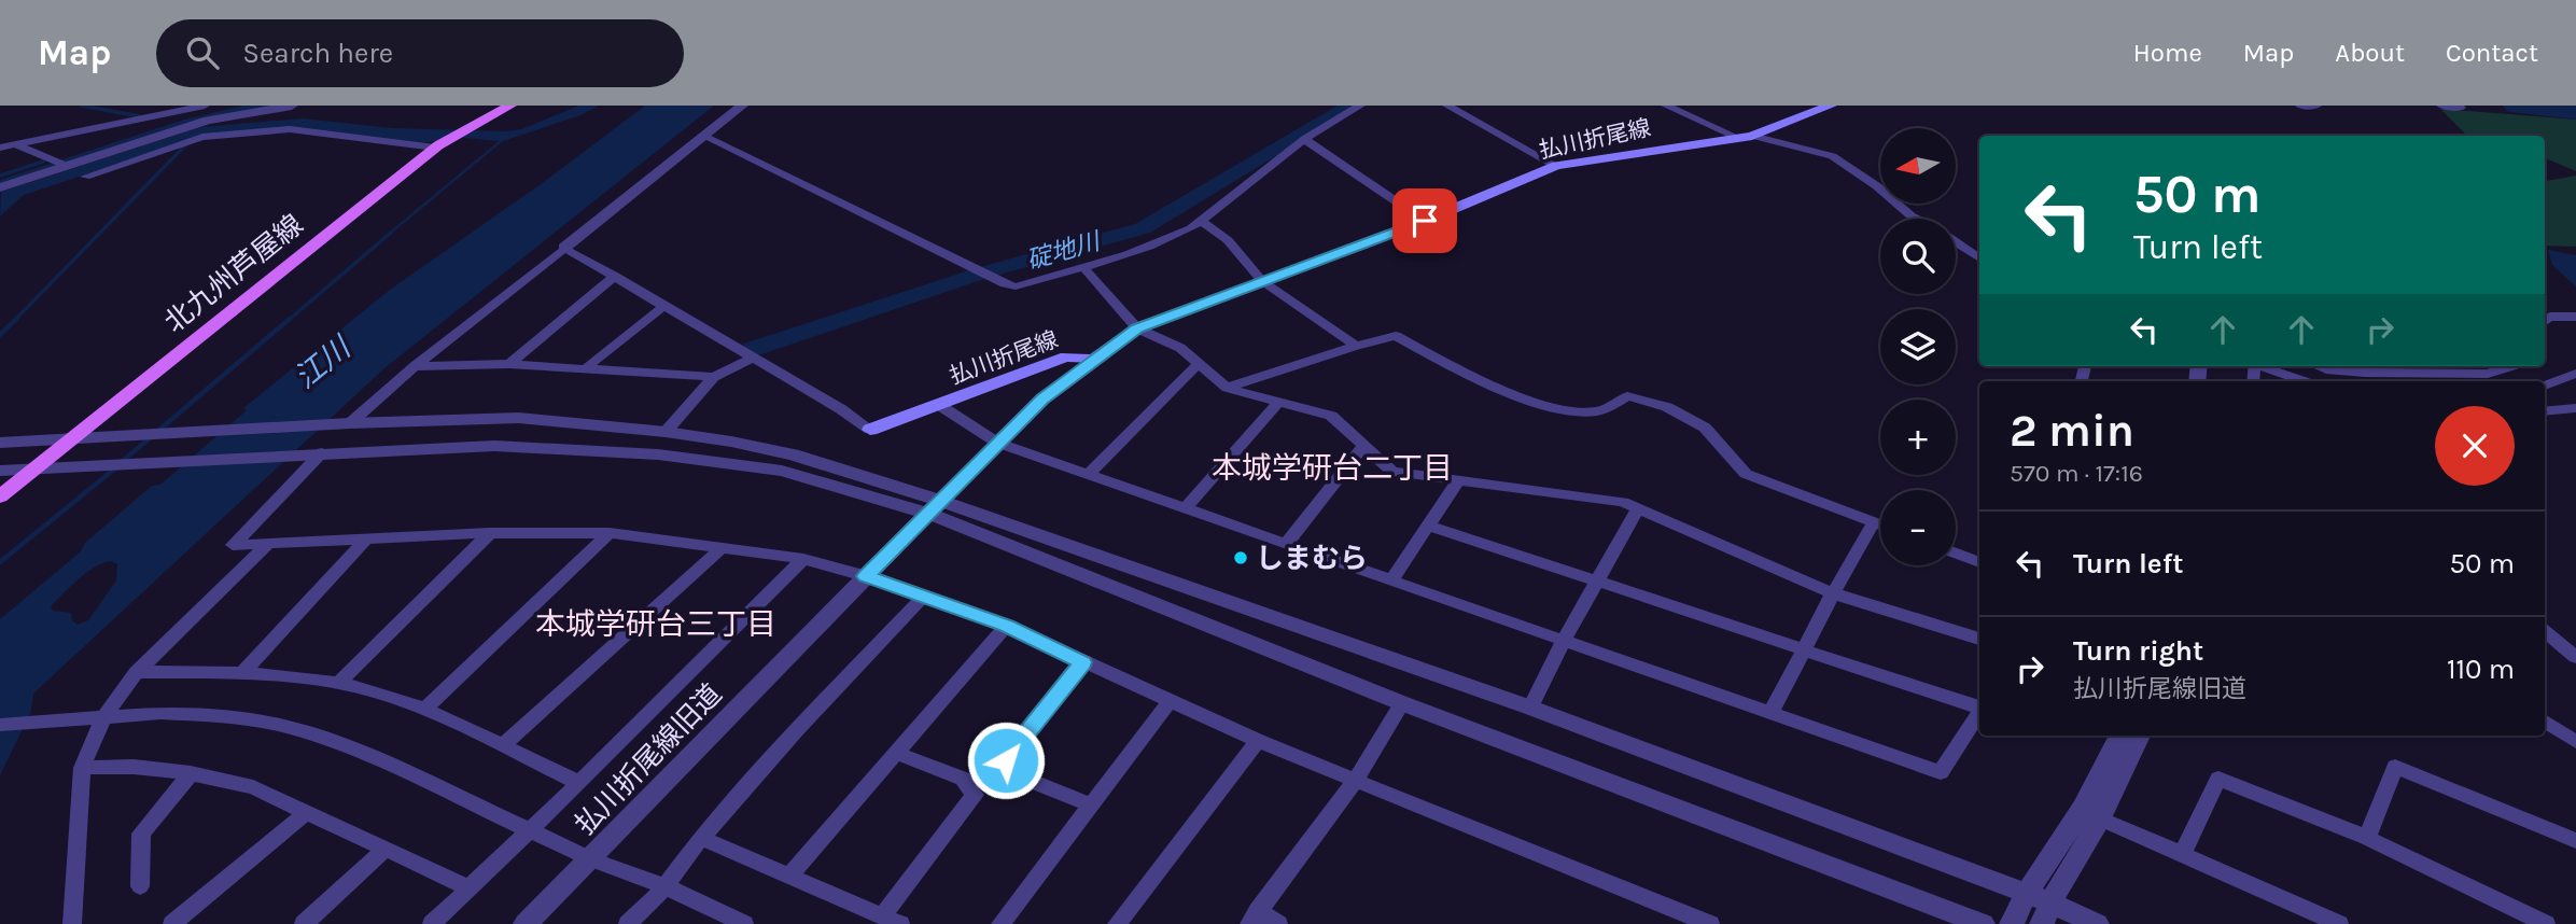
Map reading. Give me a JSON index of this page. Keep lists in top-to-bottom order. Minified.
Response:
{"streets":{"main road":["払川折尾線","北九州芦屋線"],"street":["払川折尾線旧道"]},"crossings":[["払川折尾線","払川折尾線旧道"]],"districts":["本城学研台二丁目","本城学研台三丁目"],"water":["碇地川","江川"],"places":["しまむら"],"north":"left","page":{"header":"Map","search":"Search here","nav":["Home","Map","About","Contact"],"map_buttons":["+","−"],"turn":["50 m","Turn left"],"heading":["2 min","570 m · 17:16"],"list":[{"name":"Turn left","value":"50 m"},{"name":"Turn right","note":"払川折尾線旧道","value":"110 m"}]}}
